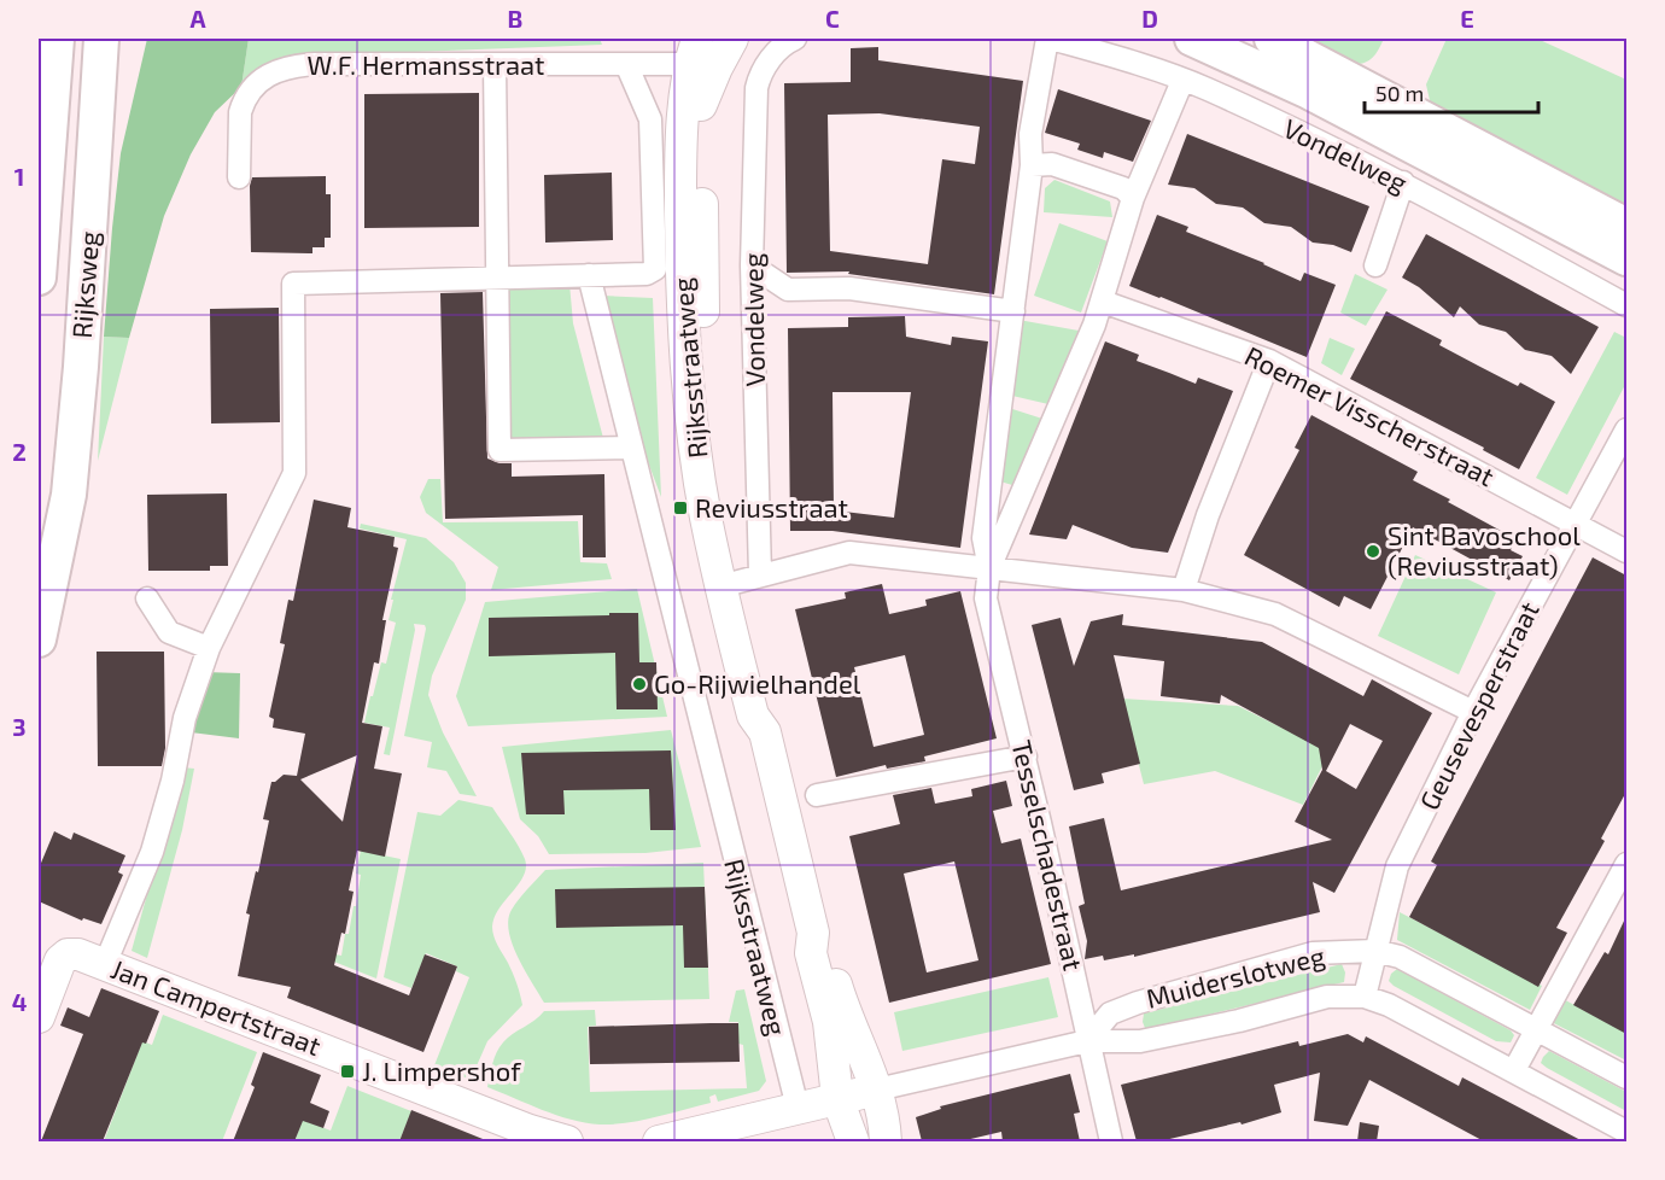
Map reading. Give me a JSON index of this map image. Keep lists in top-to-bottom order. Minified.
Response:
{"streets":{"main road":["Vondelweg","Rijksweg","Rijksstraatweg","Jan Campertstraat"],"street":["W.F. Hermansstraat","Roemer Visscherstraat","Geusevesperstraat","Tesselschadestraat","Muiderslotweg"]},"crossings":[["W.F. Hermansstraat","Rijksstraatweg"],["Vondelweg","Rijksstraatweg"],["Vondelweg","Tesselschadestraat"],["Rijksstraatweg","Muiderslotweg"],["Roemer Visscherstraat","Geusevesperstraat"],["Roemer Visscherstraat","Tesselschadestraat"],["Geusevesperstraat","Muiderslotweg"],["Tesselschadestraat","Muiderslotweg"]],"places":{"transit":["Reviusstraat","J. Limpershof"],"other":["Sint Bavoschool (Reviusstraat)","Go-Rijwielhandel"]},"scale_bar":"50 m","grid":{"columns":["A","B","C","D","E"],"rows":["1","2","3","4"]}}
